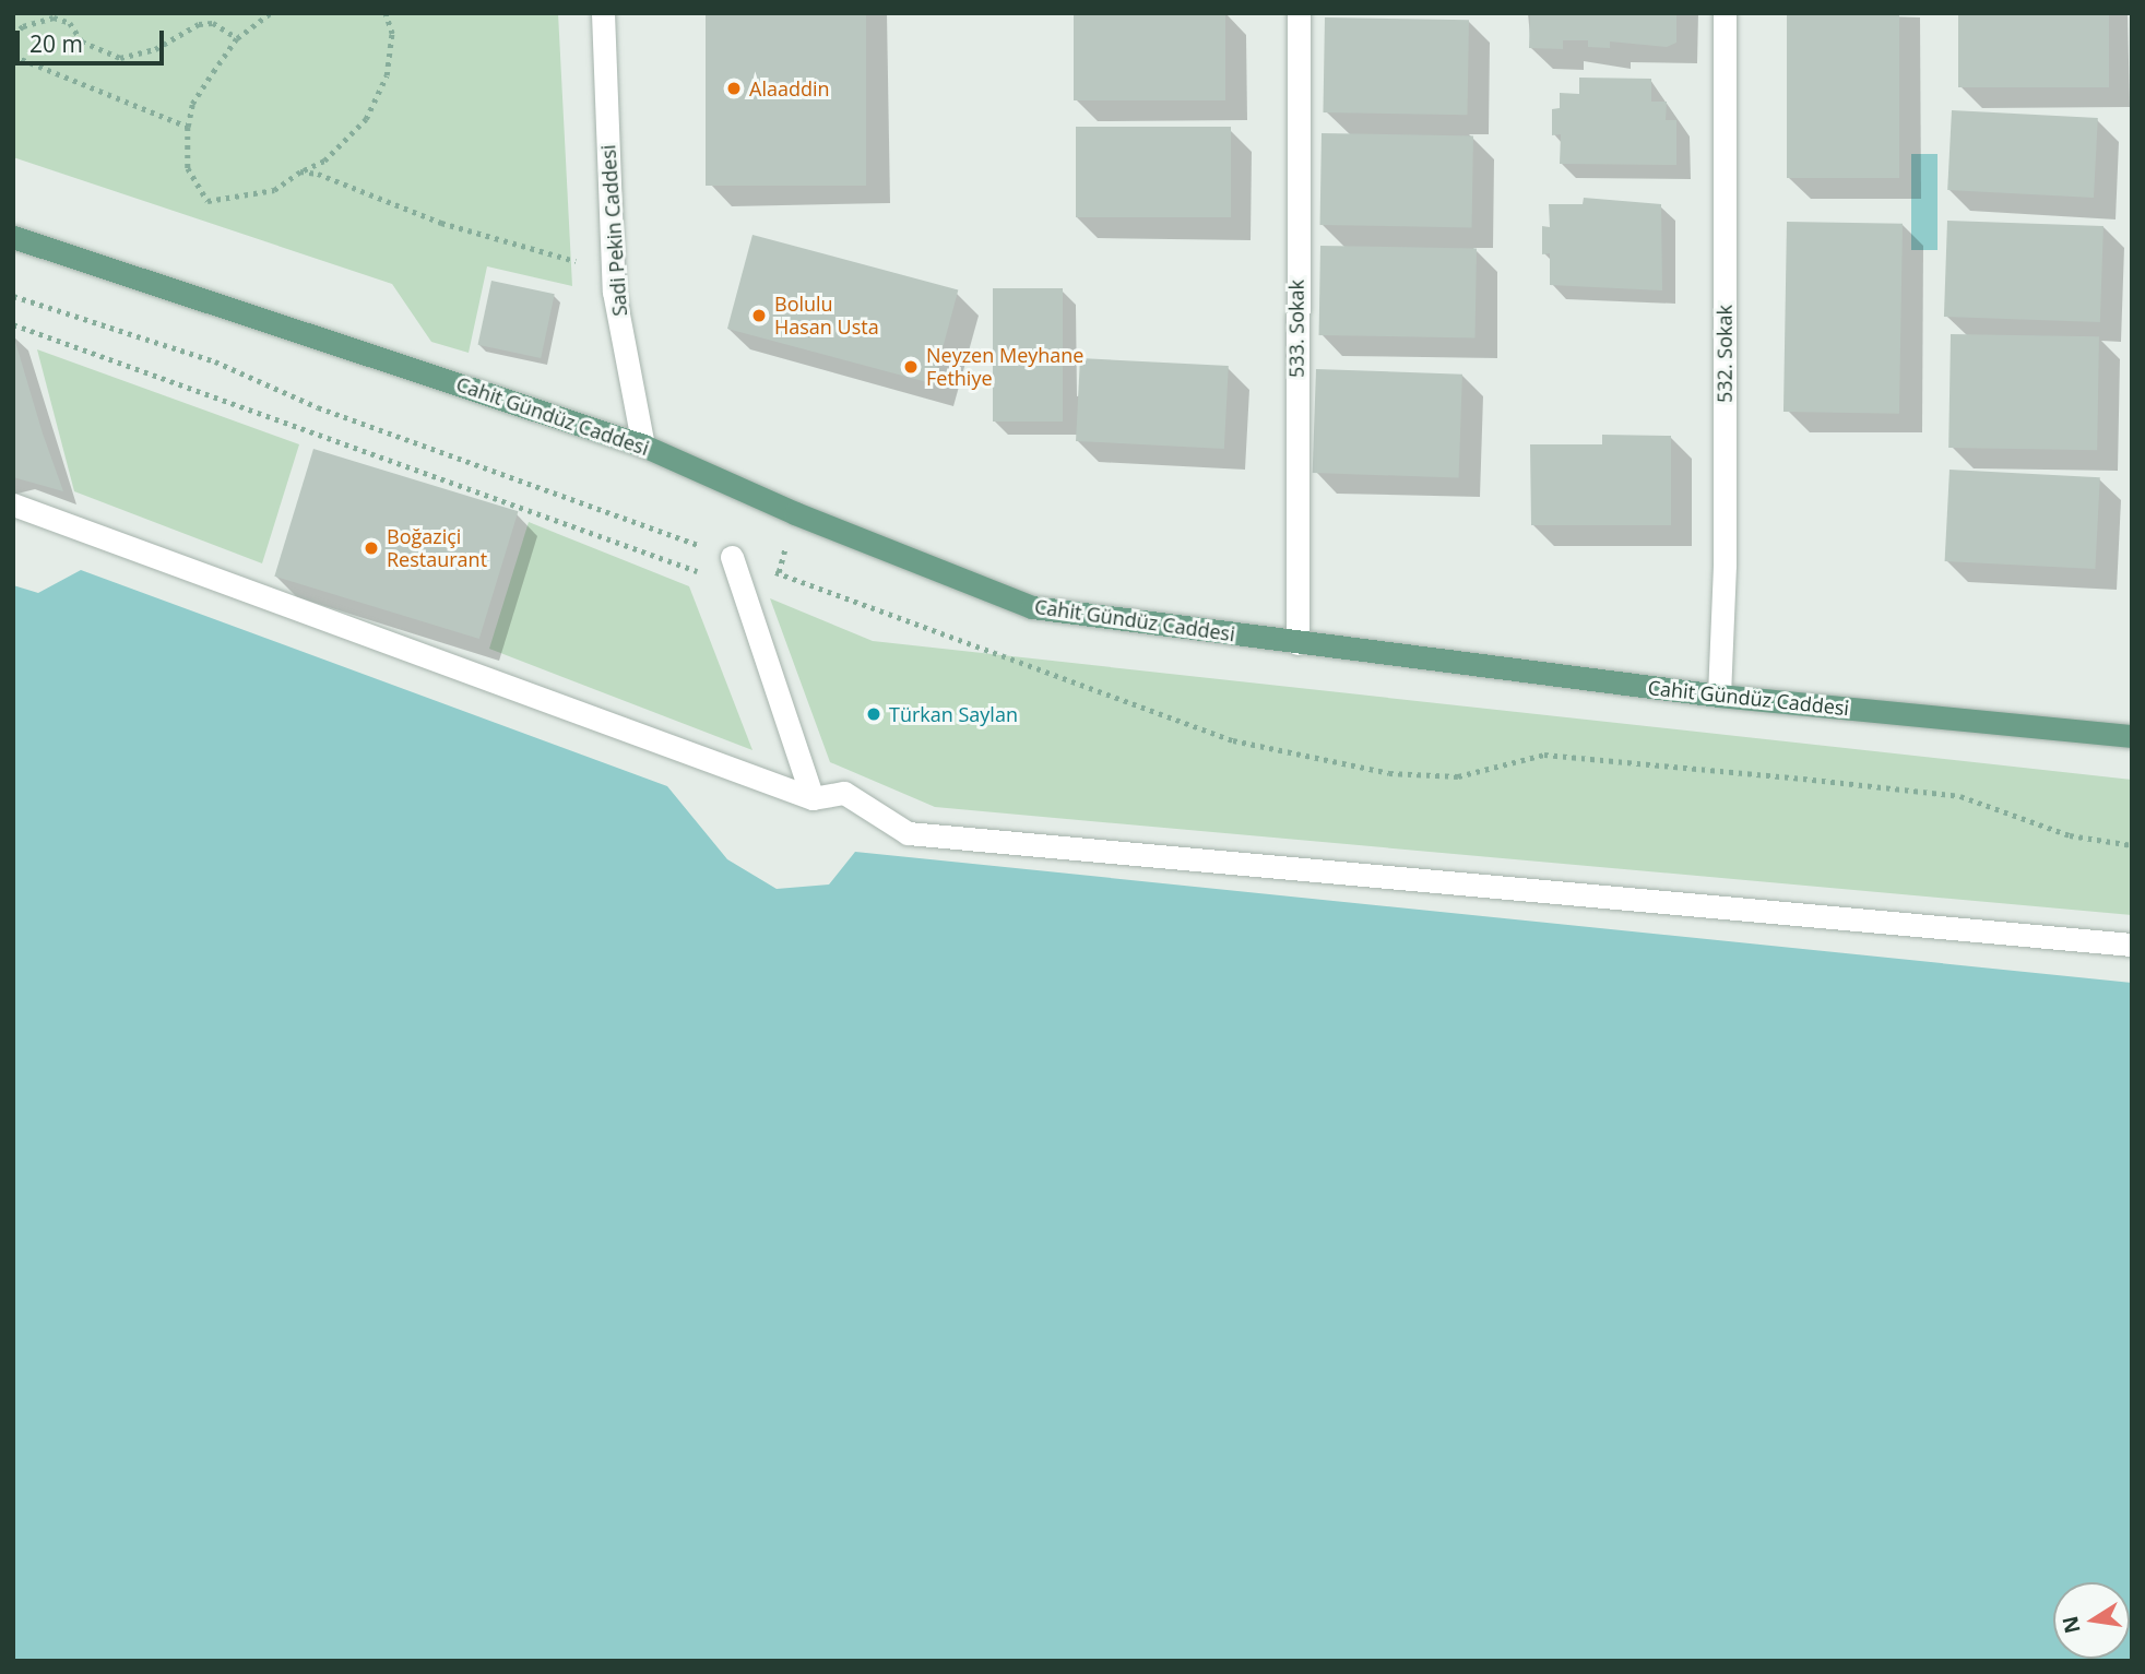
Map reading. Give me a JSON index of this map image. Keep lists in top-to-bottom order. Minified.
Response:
{"streets":{"main road":["Cahit Gündüz Caddesi"],"street":["Sadi Pekin Caddesi","533. Sokak","532. Sokak"]},"crossings":[["Sadi Pekin Caddesi","Cahit Gündüz Caddesi"],["533. Sokak","Cahit Gündüz Caddesi"],["532. Sokak","Cahit Gündüz Caddesi"]],"places":["Alaaddin","Bolulu Hasan Usta","Neyzen Meyhane Fethiye","Boğaziçi Restaurant","Türkan Saylan"],"scale_bar":"20 m","north":"left"}
